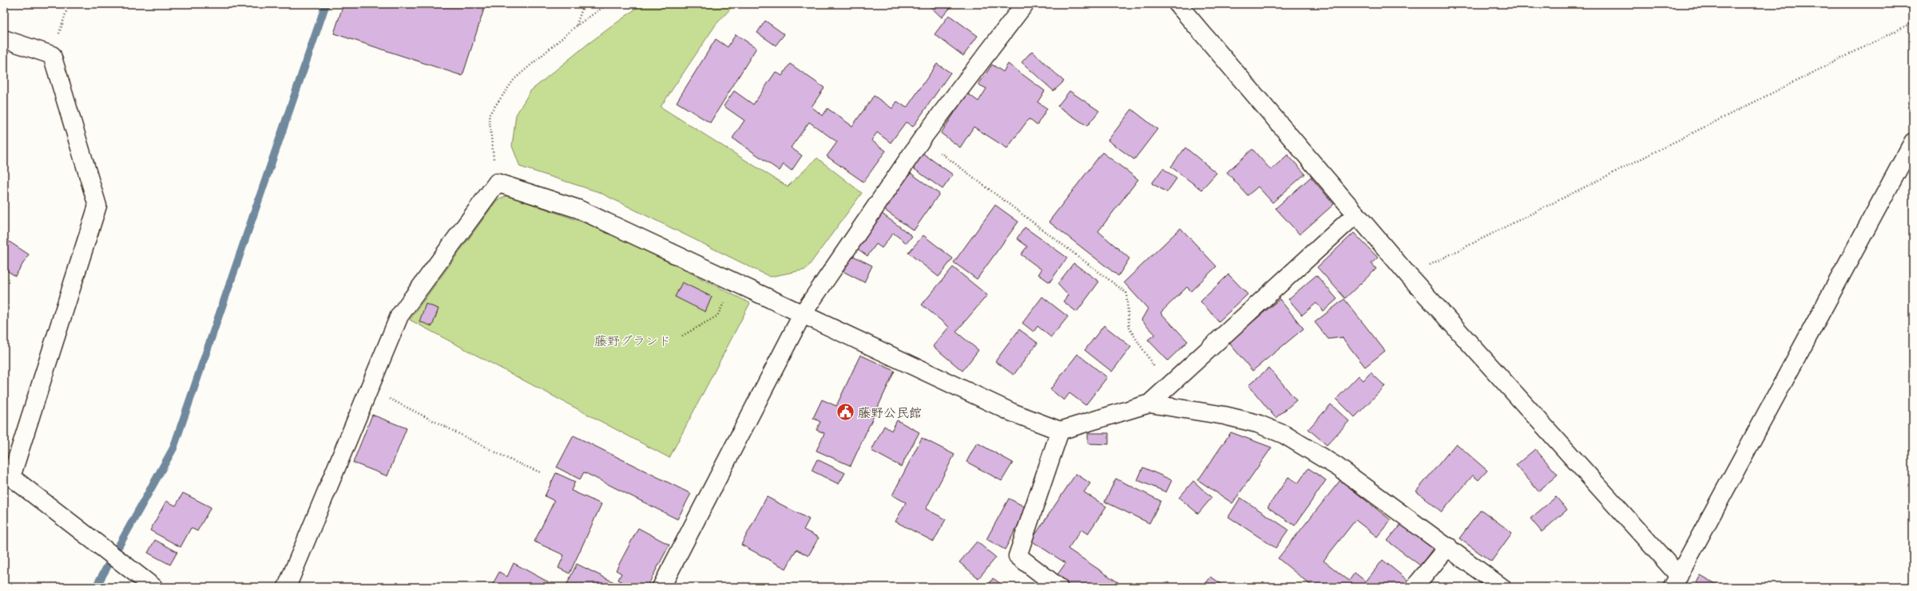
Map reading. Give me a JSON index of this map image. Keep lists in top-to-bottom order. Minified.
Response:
{"parks":["藤野グランド"],"places":{"public building":["藤野公民館"]}}
